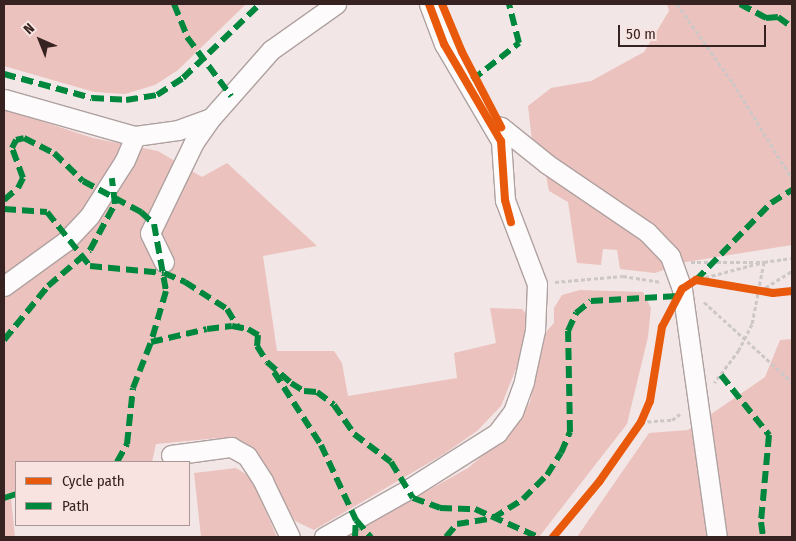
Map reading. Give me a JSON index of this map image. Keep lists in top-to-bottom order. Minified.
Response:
{"legend":["Cycle path","Path"],"scale_bar":"50 m","north":"top left"}
